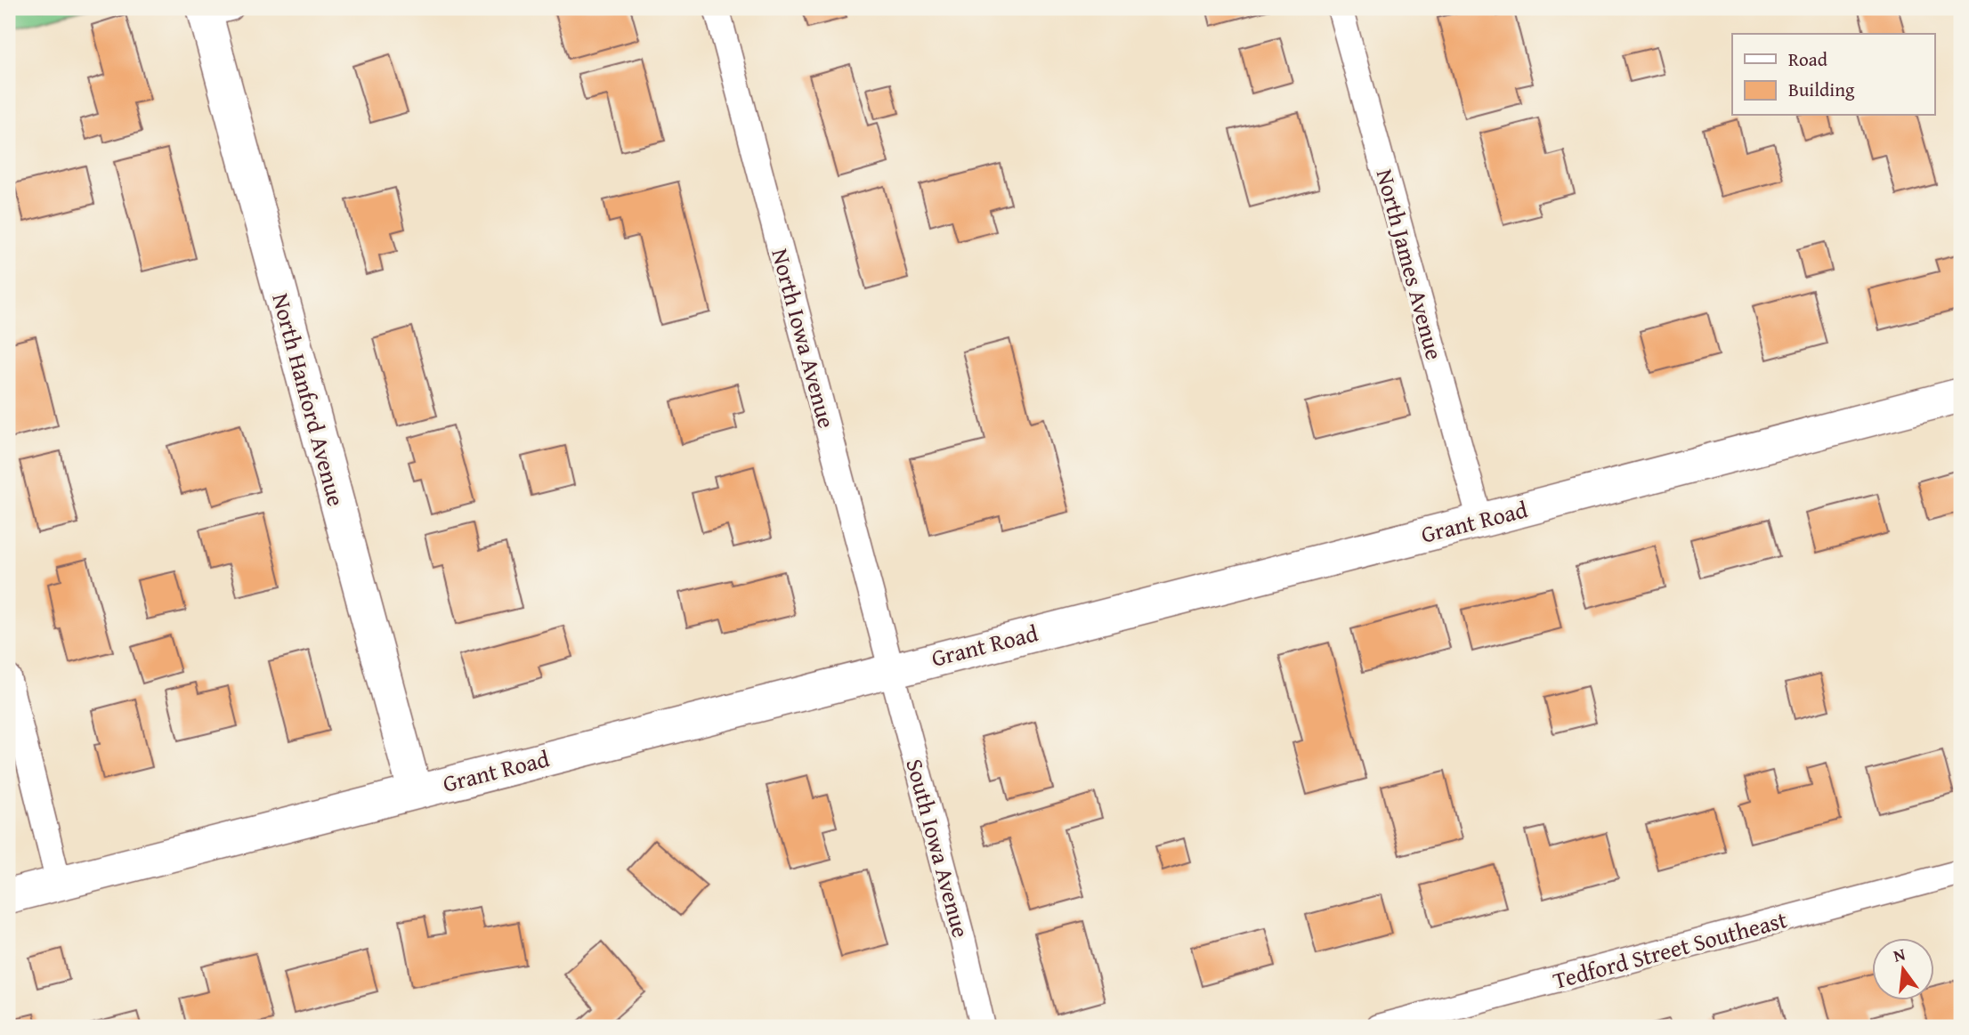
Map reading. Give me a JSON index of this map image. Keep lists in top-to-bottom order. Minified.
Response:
{"streets":{"main road":["North Hanford Avenue","Grant Road"],"street":["North James Avenue","North Iowa Avenue","South Iowa Avenue","Tedford Street Southeast"]},"crossings":[["North James Avenue","Grant Road"],["North Iowa Avenue","Grant Road"],["North Iowa Avenue","South Iowa Avenue"],["North Hanford Avenue","Grant Road"],["Grant Road","South Iowa Avenue"]],"legend":["Road","Building"],"north":"top"}
